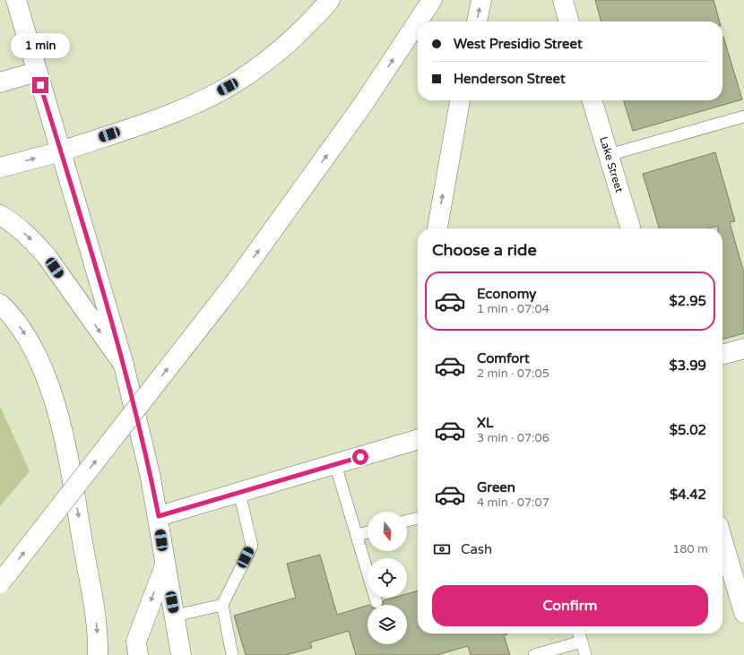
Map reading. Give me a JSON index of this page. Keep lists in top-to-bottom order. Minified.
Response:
{"streets":{"main road":["Lake Street"]},"north":"bottom","page":{"banner":["West Presidio Street","Henderson Street"],"bubble":"1 min","heading":"Choose a ride","list":[{"name":"Economy","note":"1 min · 07:04","value":"$2.95"},{"name":"Comfort","note":"2 min · 07:05","value":"$3.99"},{"name":"XL","note":"3 min · 07:06","value":"$5.02"},{"name":"Green","note":"4 min · 07:07","value":"$4.42"}],"pay":["Cash","180 m"],"buttons":"Confirm"}}
